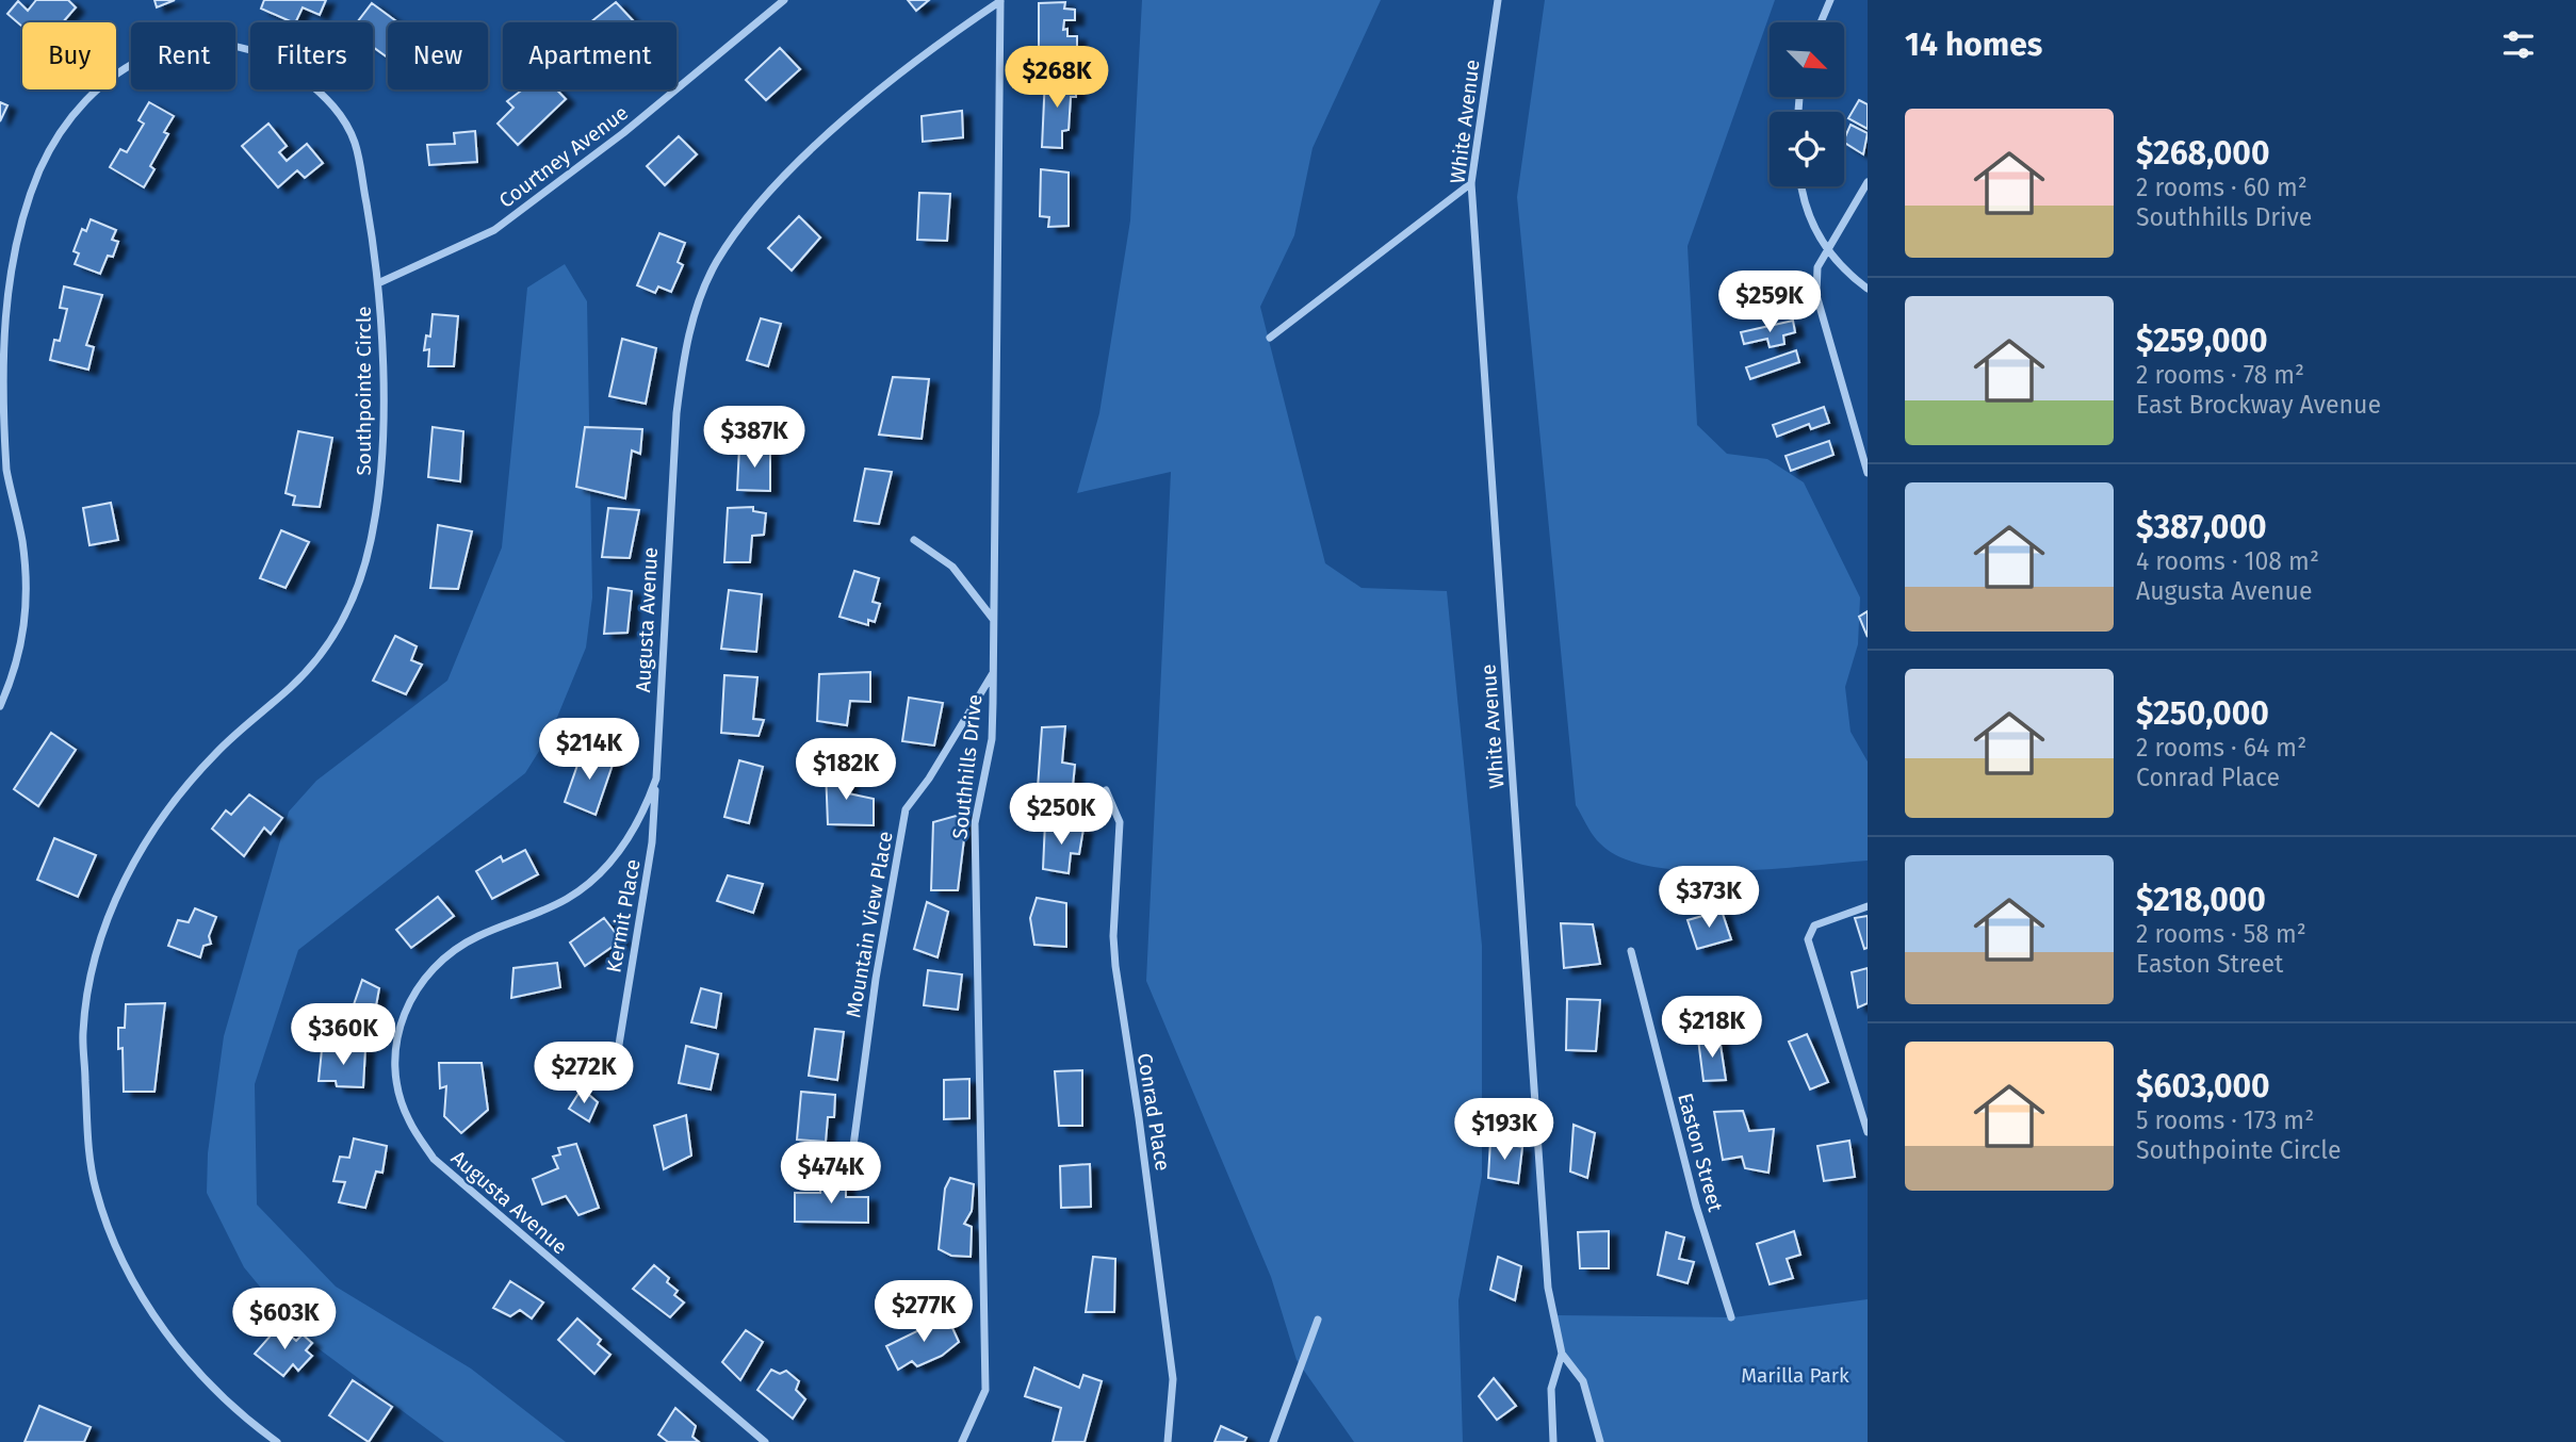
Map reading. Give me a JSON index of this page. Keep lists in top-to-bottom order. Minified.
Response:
{"streets":{"street":["White Avenue","Courtney Avenue","Southpointe Circle","Augusta Avenue","Southhills Drive","Kermit Place","Mountain View Place","Conrad Place","Easton Street"]},"crossings":[["Courtney Avenue","Southpointe Circle"],["Augusta Avenue","Southhills Drive"],["Augusta Avenue","Kermit Place"],["Southhills Drive","Mountain View Place"]],"parks":["Marilla Park"],"north":"bottom right","page":{"heading":"14 homes","chip":["Buy","Rent","Filters","New","Apartment"],"price":["$268K","$259K","$387K","$214K","$182K","$250K","$373K","$218K","$360K","$272K","$193K","$474K","$277K","$603K"],"list":[{"name":"$268,000","note":"2 rooms · 60 m² · Southhills Drive"},{"name":"$259,000","note":"2 rooms · 78 m² · East Brockway Avenue"},{"name":"$387,000","note":"4 rooms · 108 m² · Augusta Avenue"},{"name":"$250,000","note":"2 rooms · 64 m² · Conrad Place"},{"name":"$218,000","note":"2 rooms · 58 m² · Easton Street"},{"name":"$603,000","note":"5 rooms · 173 m² · Southpointe Circle"}]}}
